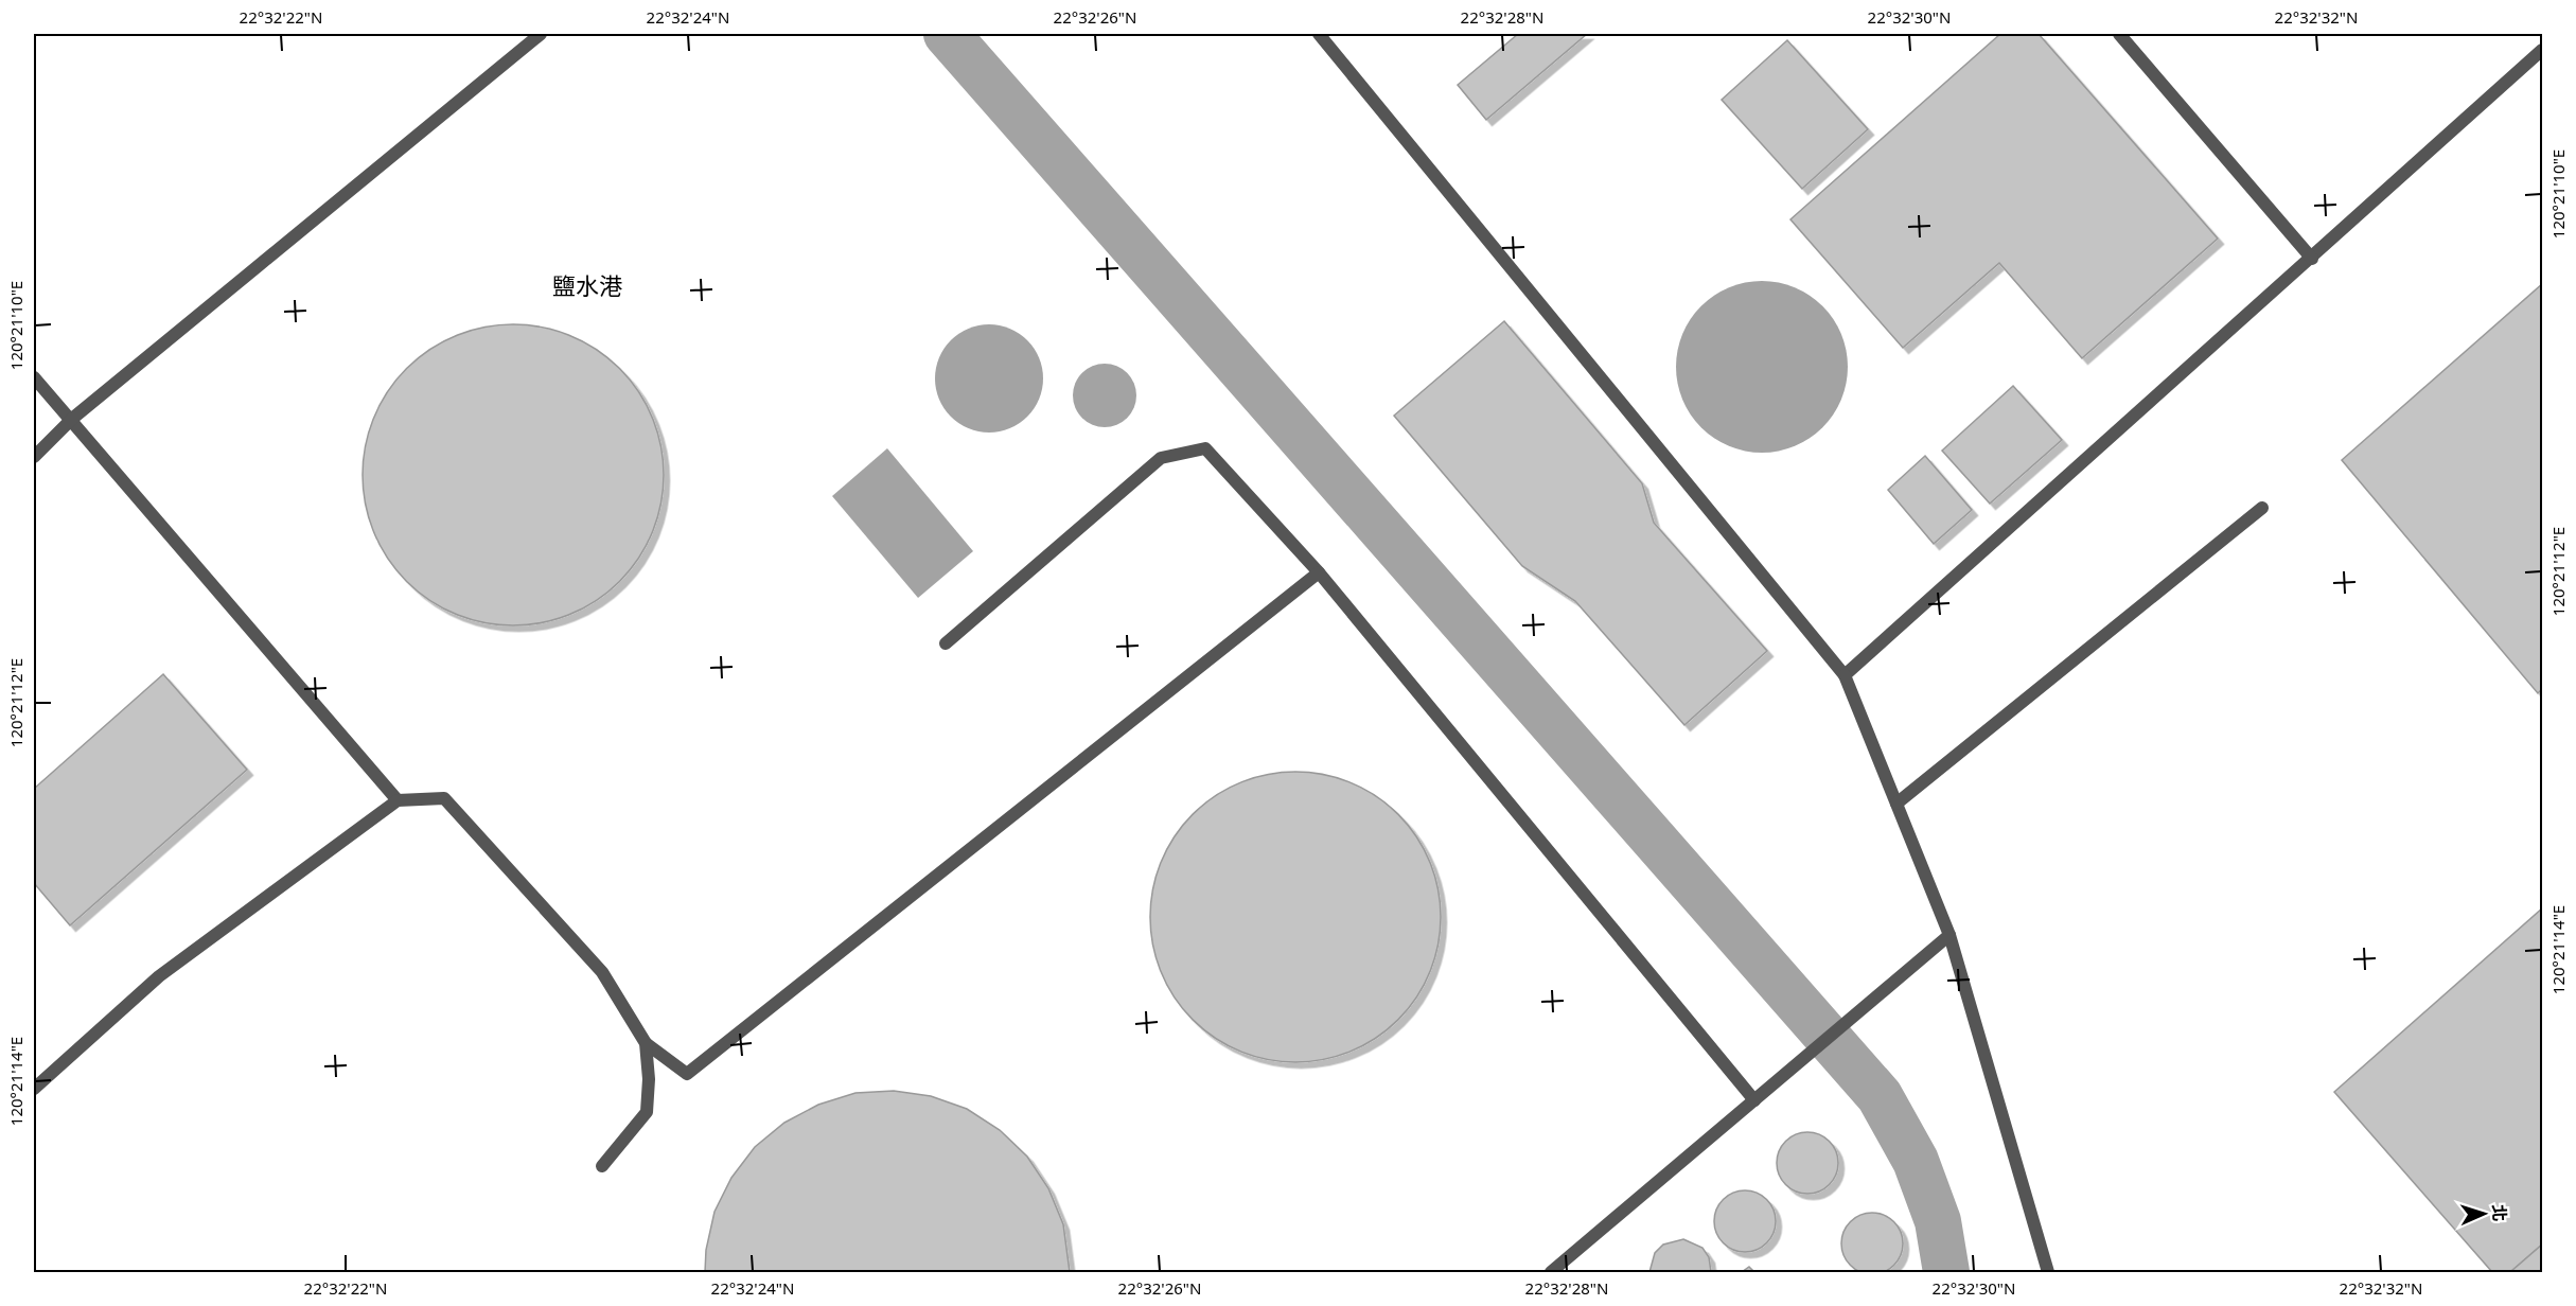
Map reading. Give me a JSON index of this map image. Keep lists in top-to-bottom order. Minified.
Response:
{"districts":["鹽水港"],"north":"right","coordinates":["22°32'22\"N","22°32'24\"N","22°32'26\"N","22°32'28\"N","22°32'30\"N","22°32'32\"N","120°21'10\"E","120°21'12\"E","120°21'14\"E"]}
